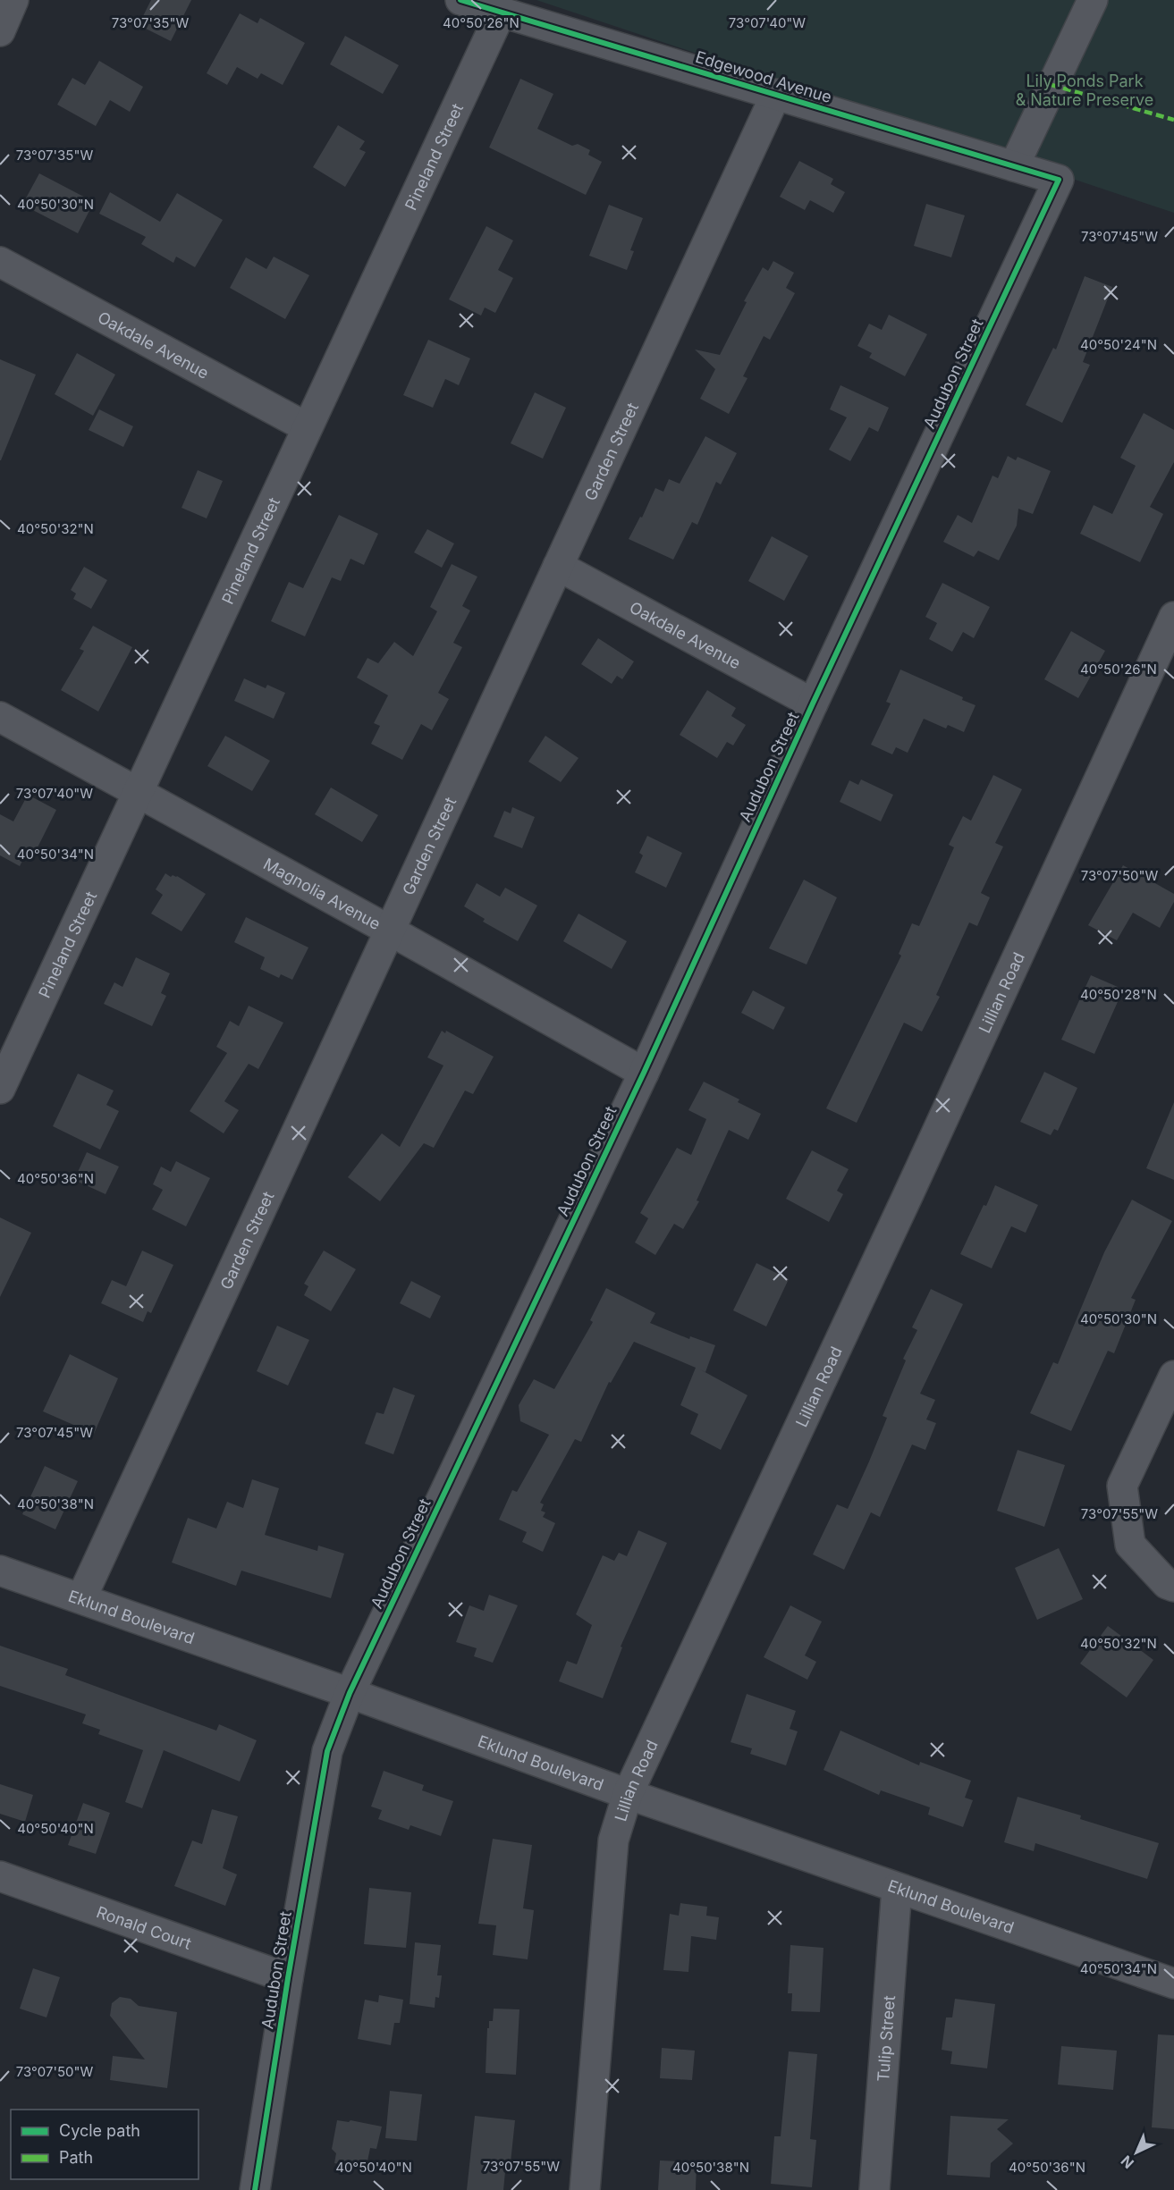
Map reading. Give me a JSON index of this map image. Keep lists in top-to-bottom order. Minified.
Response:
{"streets":{"street":["Edgewood Avenue","Pineland Street","Oakdale Avenue","Audubon Street","Garden Street","Magnolia Avenue","Lillian Road","Eklund Boulevard","Ronald Court","Tulip Street"]},"crossings":[["Edgewood Avenue","Pineland Street"],["Edgewood Avenue","Audubon Street"],["Edgewood Avenue","Garden Street"],["Pineland Street","Oakdale Avenue"],["Pineland Street","Magnolia Avenue"],["Oakdale Avenue","Audubon Street"],["Oakdale Avenue","Garden Street"],["Audubon Street","Magnolia Avenue"],["Audubon Street","Eklund Boulevard"],["Audubon Street","Ronald Court"],["Garden Street","Magnolia Avenue"],["Garden Street","Eklund Boulevard"],["Lillian Road","Eklund Boulevard"],["Eklund Boulevard","Tulip Street"]],"parks":["Lily Ponds Park & Nature Preserve"],"legend":["Cycle path","Path"],"north":"bottom left","coordinates":["40°50'26\"N","73°07'35\"W","73°07'40\"W","40°50'30\"N","73°07'45\"W","40°50'24\"N","40°50'32\"N","40°50'34\"N","73°07'50\"W","40°50'28\"N","40°50'36\"N","40°50'38\"N","73°07'55\"W","40°50'40\"N"]}
